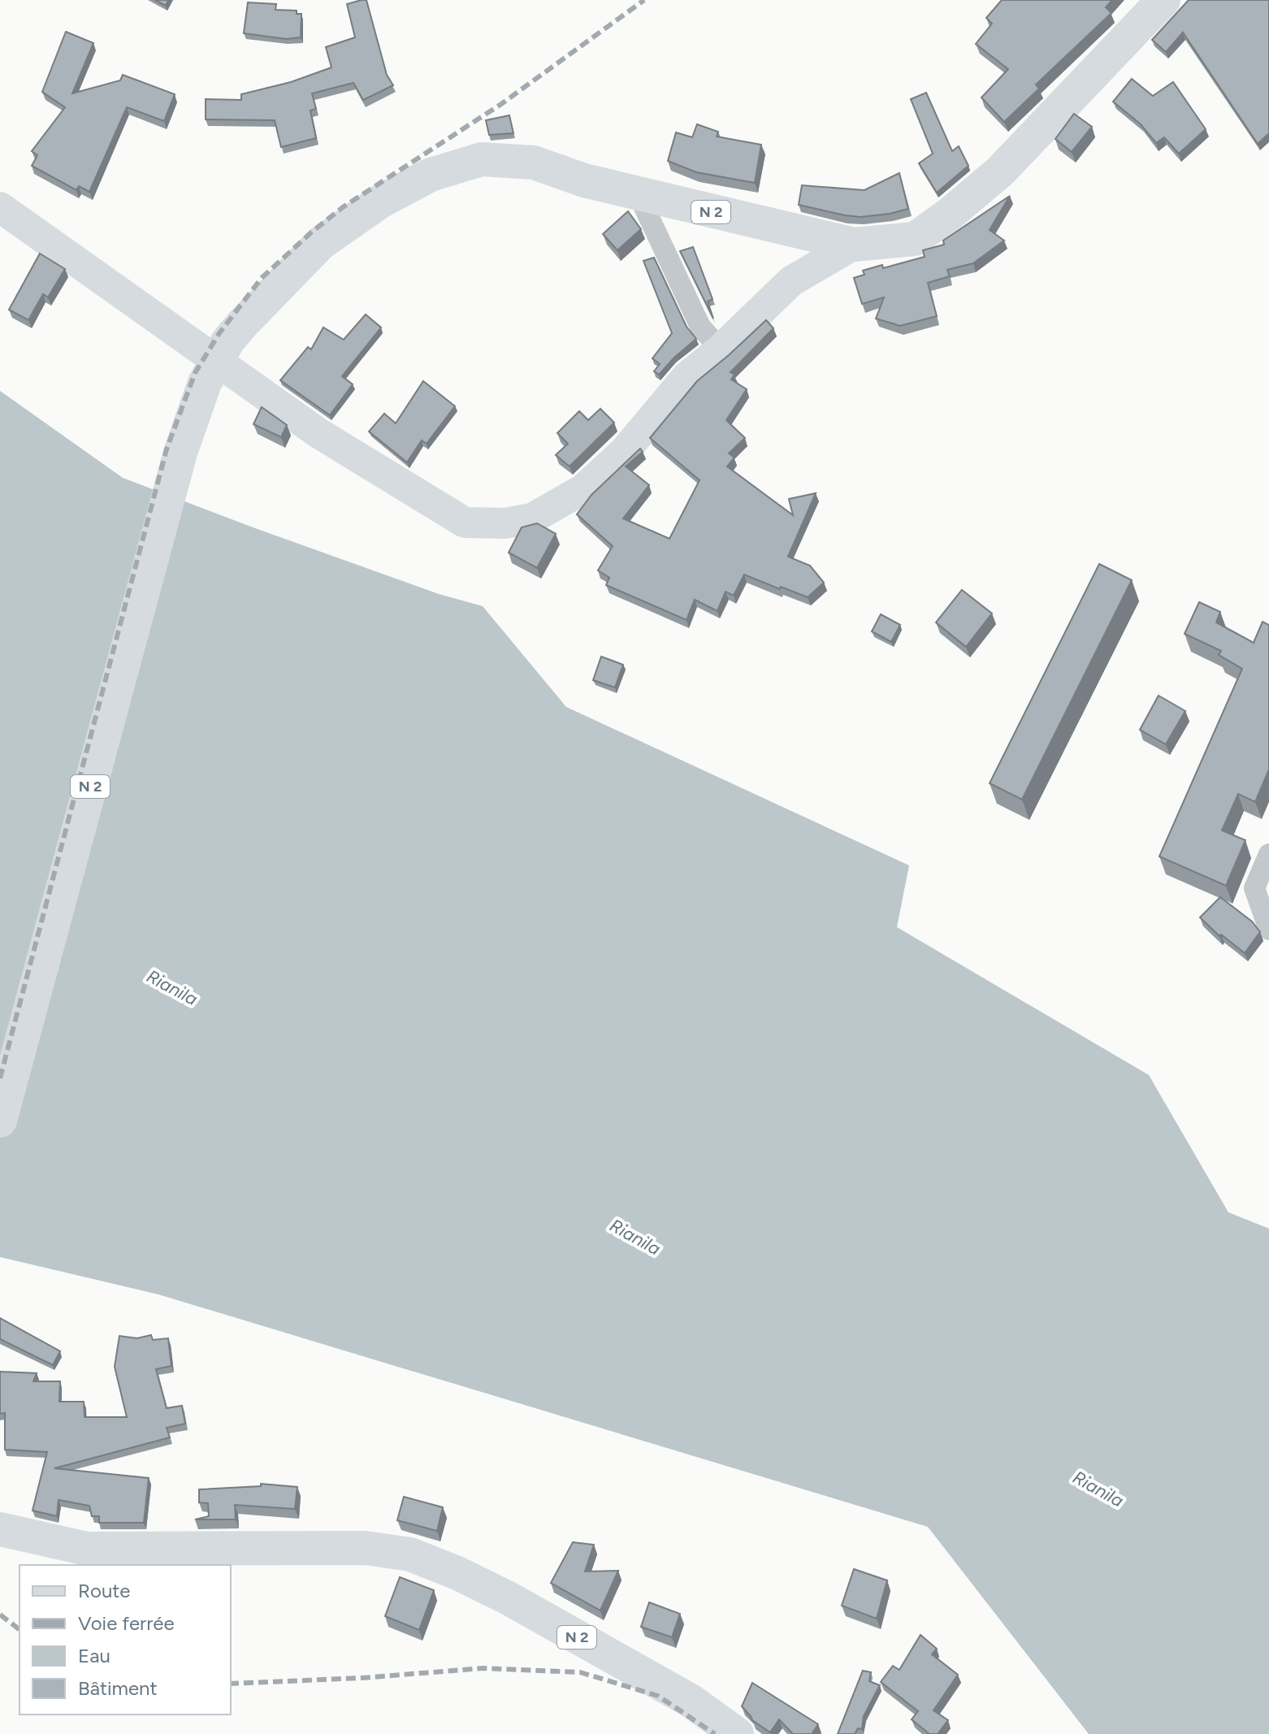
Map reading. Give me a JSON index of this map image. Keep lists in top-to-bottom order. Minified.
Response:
{"streets":{"main road":["N 2"]},"water":["Rianila"],"legend":["Route","Voie ferrée","Eau","Bâtiment"]}
